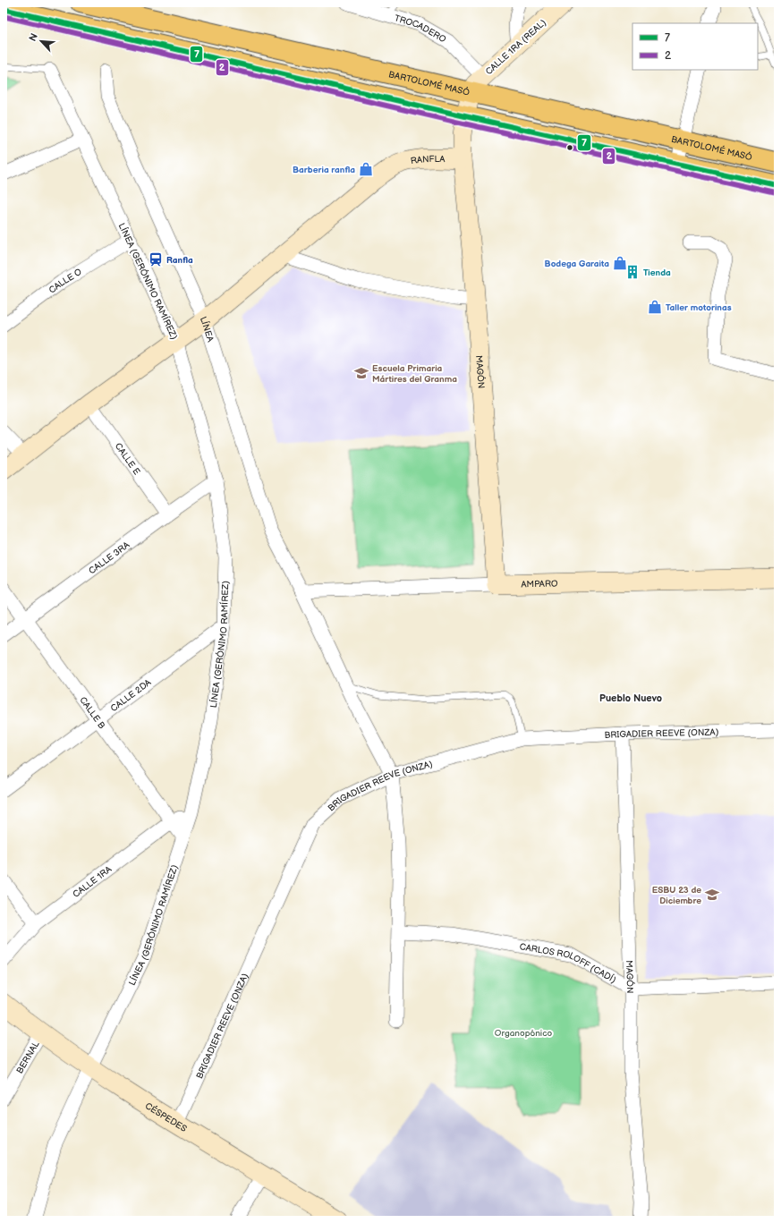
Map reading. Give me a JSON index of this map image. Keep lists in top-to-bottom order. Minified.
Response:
{"streets":{"main road":["BARTOLOMÉ MASÓ"],"street":["TROCADERO","CALLE 1RA (REAL)","RANFLA","CALLE O","LÍNEA (GERÓNIMO RAMÍREZ)","LÍNEA","MAGÓN","CALLE E","CALLE 3RA","AMPARO","CALLE 2DA","CALLE B","BRIGADIER REEVE (ONZA)","CALLE 1RA","CARLOS ROLOFF (CADÍ)","BERNAL","CÉSPEDES"]},"crossings":[["TROCADERO","CALLE 1RA (REAL)"],["CALLE 1RA (REAL)","BARTOLOMÉ MASÓ"],["RANFLA","LÍNEA (GERÓNIMO RAMÍREZ)"],["RANFLA","LÍNEA"],["RANFLA","MAGÓN"],["RANFLA","CALLE E"],["CALLE O","LÍNEA (GERÓNIMO RAMÍREZ)"],["LÍNEA (GERÓNIMO RAMÍREZ)","CALLE 3RA"],["LÍNEA (GERÓNIMO RAMÍREZ)","CALLE 2DA"],["LÍNEA (GERÓNIMO RAMÍREZ)","CALLE B"],["LÍNEA (GERÓNIMO RAMÍREZ)","CALLE 1RA"],["LÍNEA (GERÓNIMO RAMÍREZ)","CÉSPEDES"],["LÍNEA","AMPARO"],["LÍNEA","BRIGADIER REEVE (ONZA)"],["MAGÓN","AMPARO"],["MAGÓN","BRIGADIER REEVE (ONZA)"],["MAGÓN","CARLOS ROLOFF (CADÍ)"],["CALLE E","CALLE 3RA"],["CALLE 3RA","CALLE B"],["CALLE 2DA","CALLE B"],["CALLE B","CALLE 1RA"],["BRIGADIER REEVE (ONZA)","CÉSPEDES"],["BERNAL","CÉSPEDES"]],"districts":["Pueblo Nuevo"],"parks":["Organopónico"],"places":{"shop":["Barberia ranfla","Bodega Garaita","Taller motorinas"],"station":["Ranfla"],"building":["Tienda"],"school or university":["Escuela Primaria Mártires del Granma","ESBU 23 de Diciembre"]},"lines":["transit line 7","transit line 2"],"legend":["7","2"],"north":"top left"}
